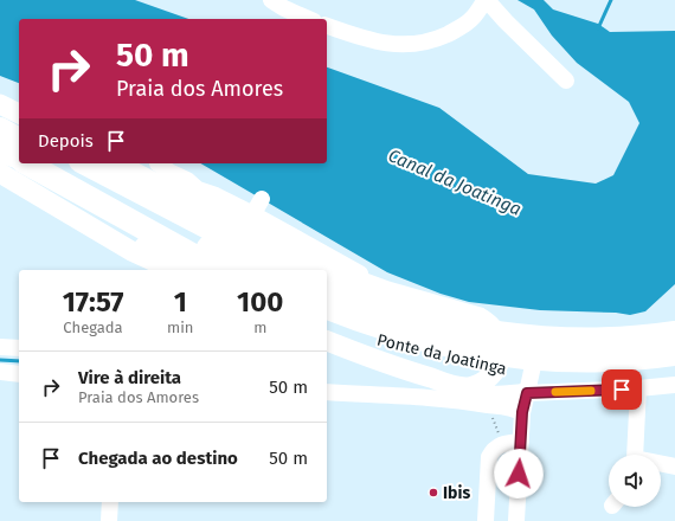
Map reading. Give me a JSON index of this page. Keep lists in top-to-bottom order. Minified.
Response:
{"streets":{"highway":["Ponte da Joatinga"]},"water":["Canal da Joatinga"],"places":["Ibis"],"page":{"turn":["50 m","Praia dos Amores"],"then":"Depois","eta":["17:57","Chegada","1","min","100","m"],"list":[{"name":"Vire à direita","note":"Praia dos Amores","value":"50 m"},{"name":"Chegada ao destino","value":"50 m"}]}}
